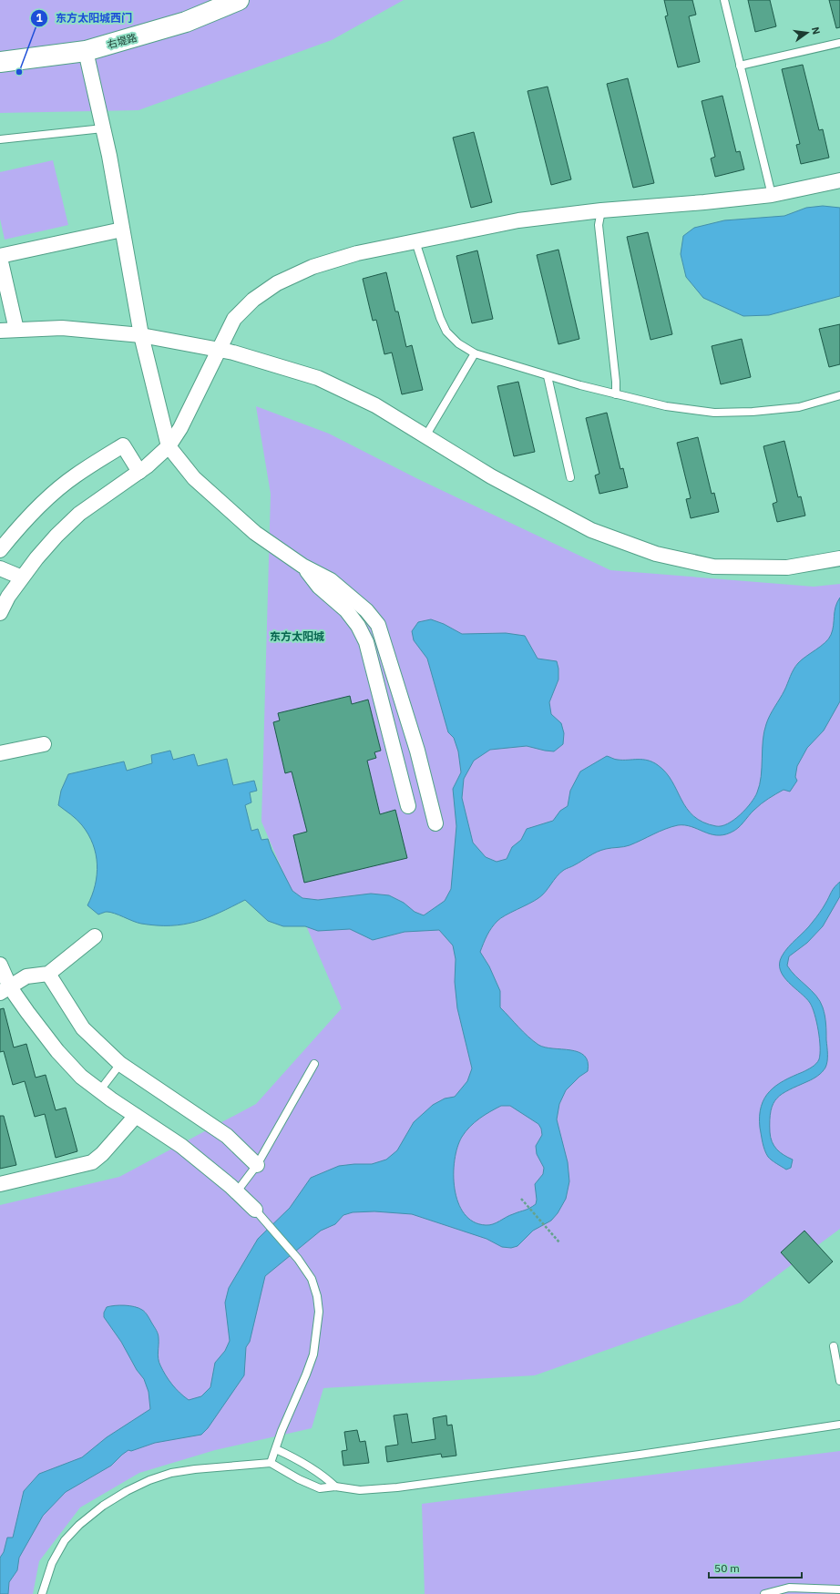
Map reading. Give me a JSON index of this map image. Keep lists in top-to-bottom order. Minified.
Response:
{"streets":{"main road":["右堤路"]},"districts":["东方太阳城"],"places":["东方太阳城西门"],"scale_bar":"50 m","north":"right"}
